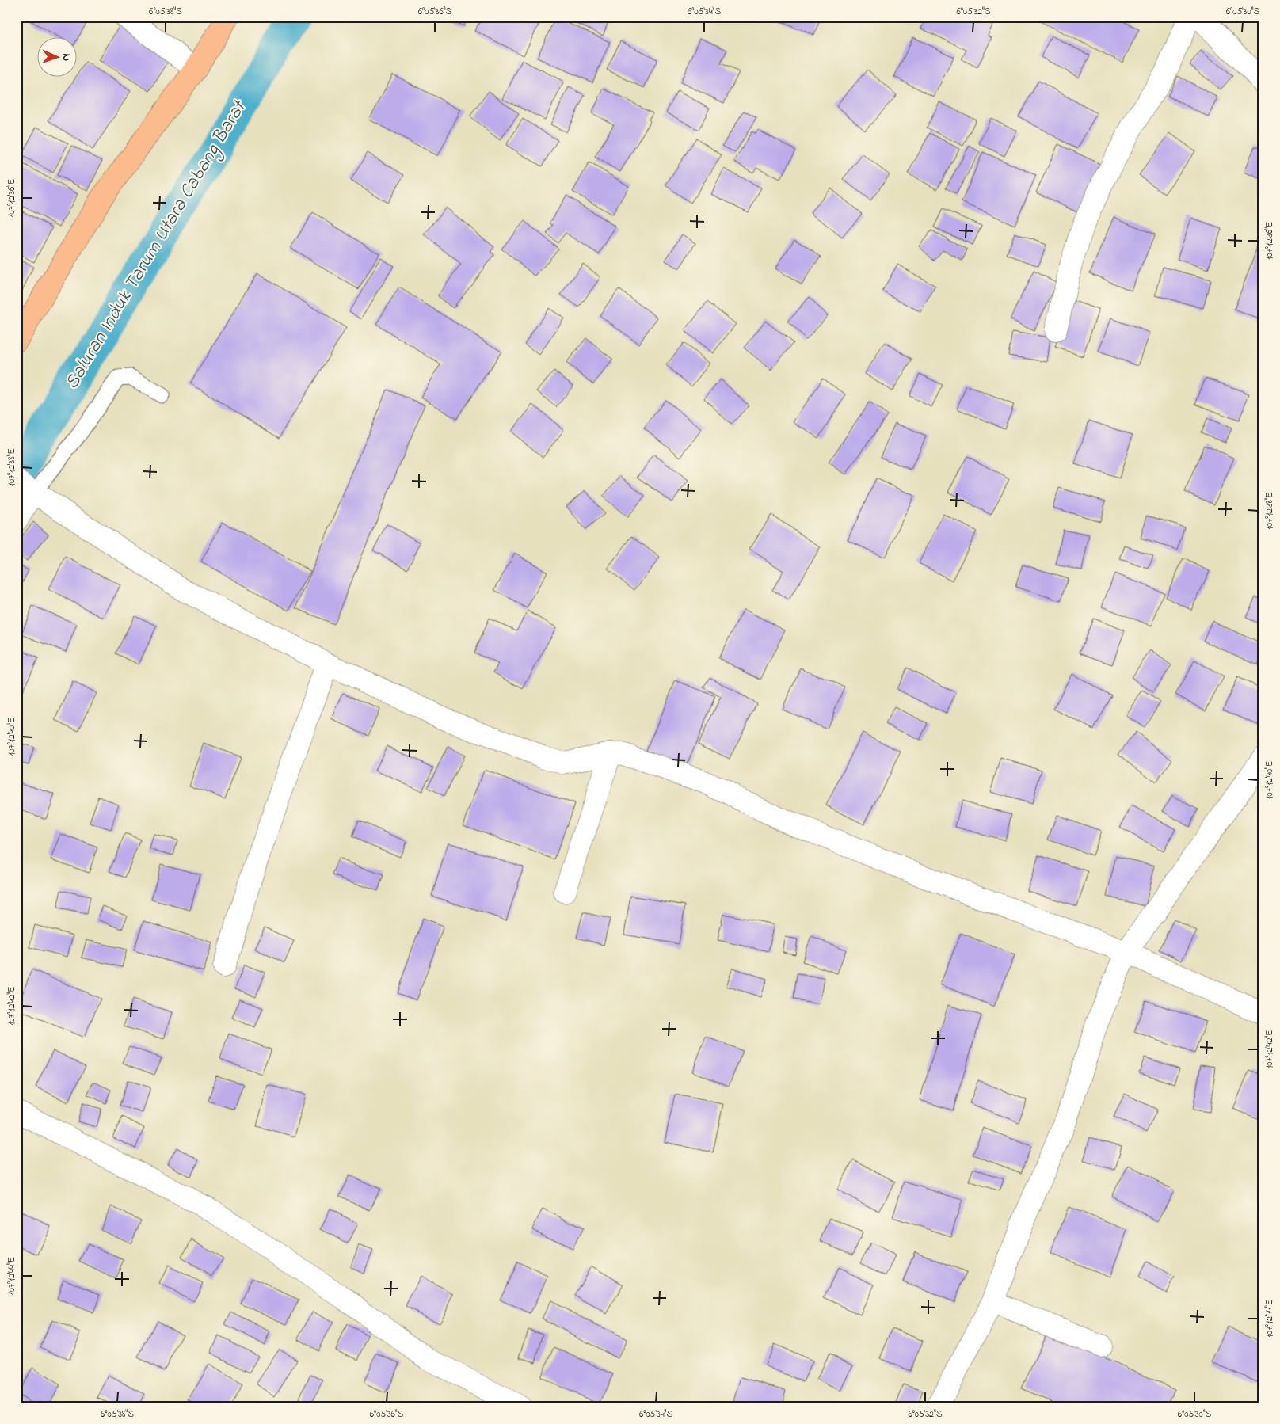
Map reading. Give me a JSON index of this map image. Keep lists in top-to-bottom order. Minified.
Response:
{"water":["Saluran Induk Tarum Utara Cabang Barat"],"north":"right","coordinates":["6°05'38\"S","6°05'36\"S","6°05'34\"S","6°05'32\"S","6°05'30\"S","107°12'36\"E","107°12'38\"E","107°12'40\"E","107°12'42\"E","107°12'44\"E"]}
